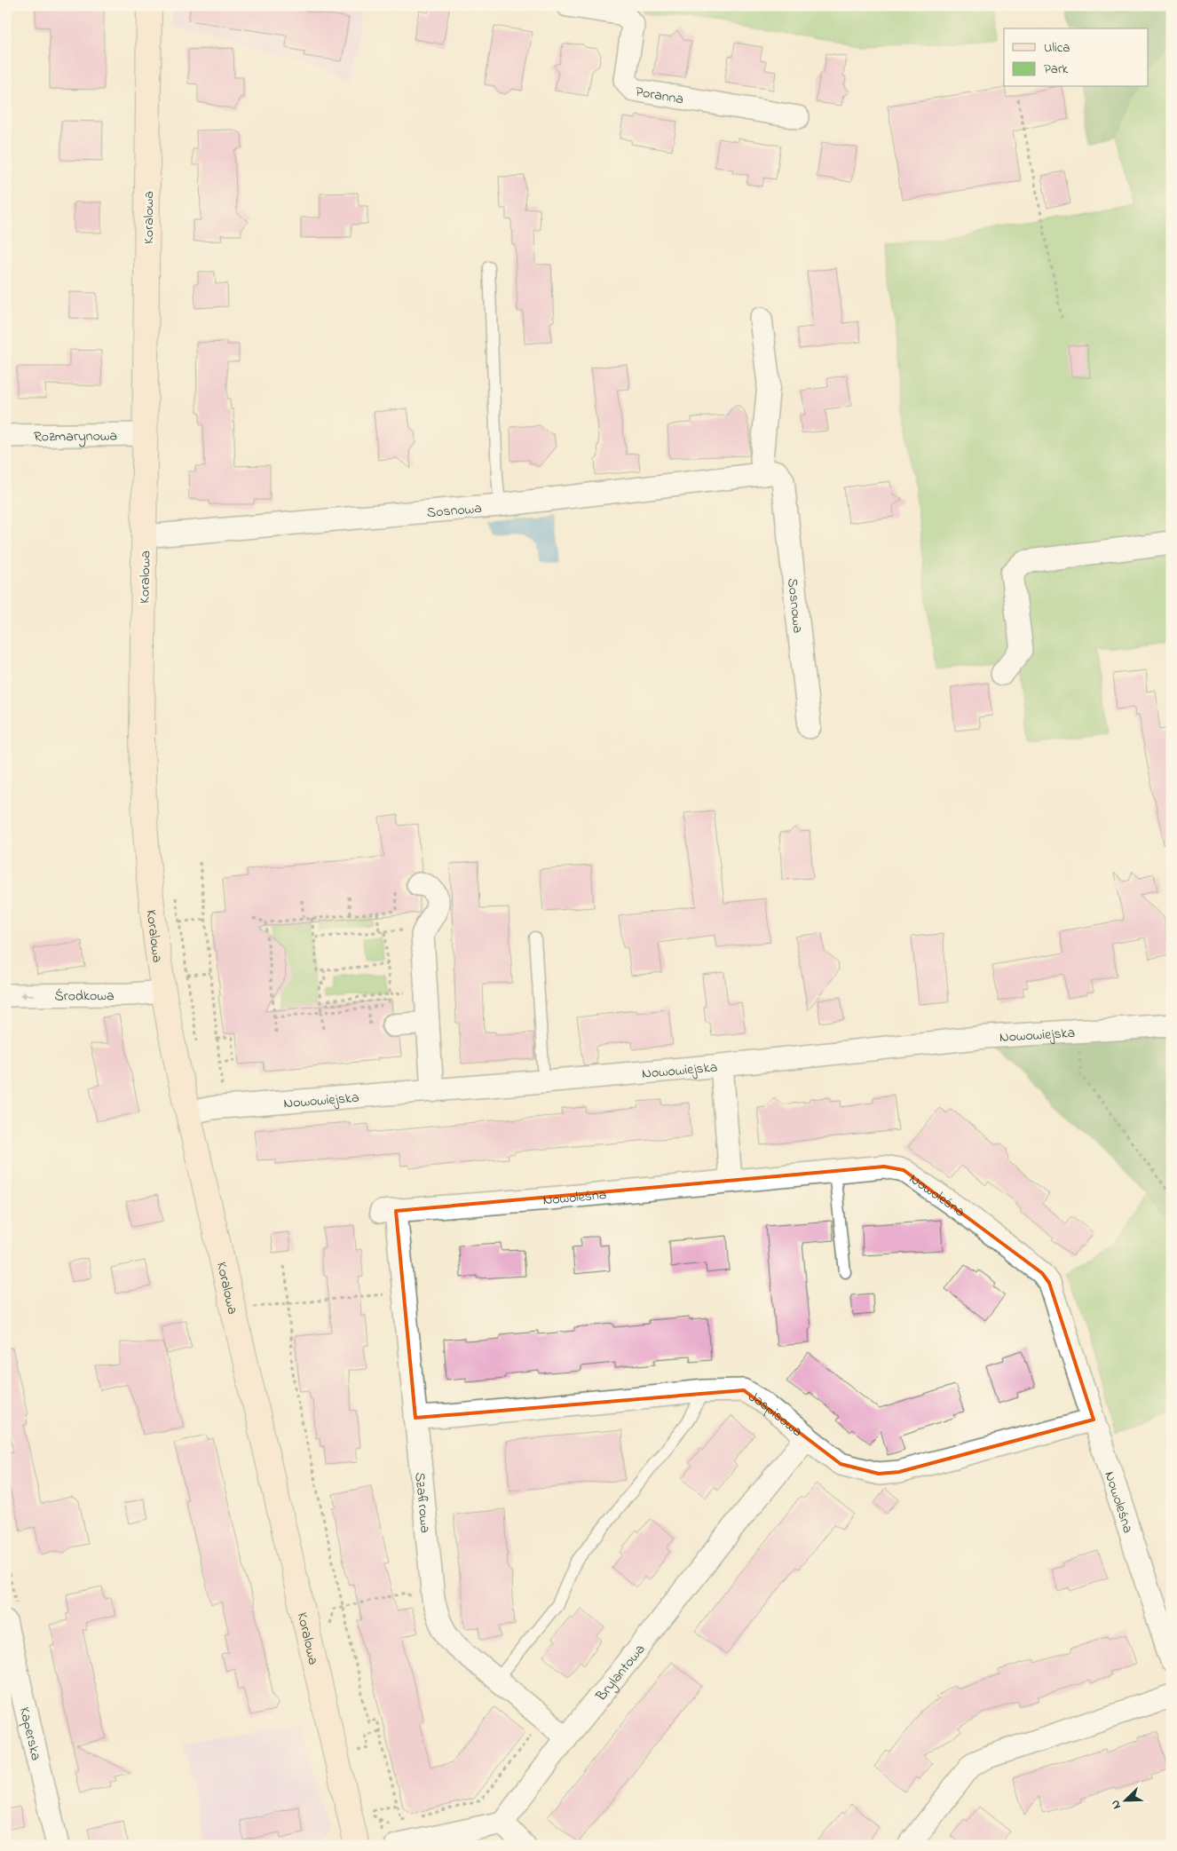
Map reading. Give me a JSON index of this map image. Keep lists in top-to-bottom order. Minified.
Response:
{"streets":{"street":["Poranna","Koralowa","Rozmarynowa","Sosnowa","Środkowa","Nowowiejska","Nowoleśna","Jaspisowa","Szafirowa","Brylantowa","Kaperska"]},"crossings":[["Koralowa","Rozmarynowa"],["Koralowa","Sosnowa"],["Koralowa","Środkowa"],["Koralowa","Nowowiejska"],["Nowoleśna","Jaspisowa"],["Nowoleśna","Szafirowa"],["Jaspisowa","Szafirowa"],["Jaspisowa","Brylantowa"],["Szafirowa","Brylantowa"]],"one_way":["Środkowa"],"legend":["Ulica","Park"],"north":"bottom left"}
